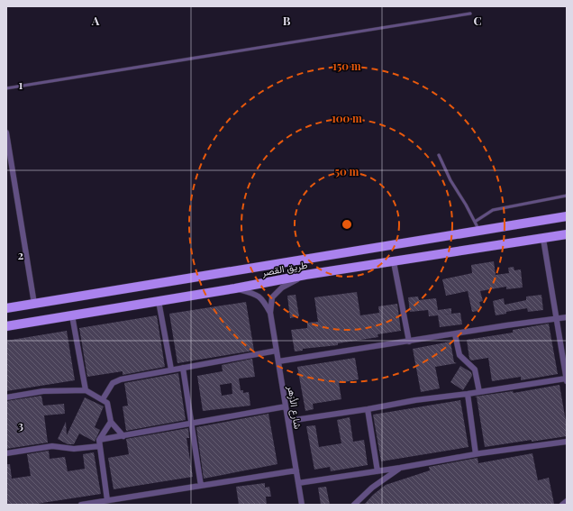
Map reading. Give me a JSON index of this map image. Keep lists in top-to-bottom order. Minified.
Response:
{"streets":{"main road":["طريق القصر"],"street":["شارع الأزهر"]},"crossings":[["طريق القصر","شارع الأزهر"]],"grid":{"columns":["A","B","C"],"rows":["1","2","3"]},"rings":["150 m","100 m","50 m"]}
